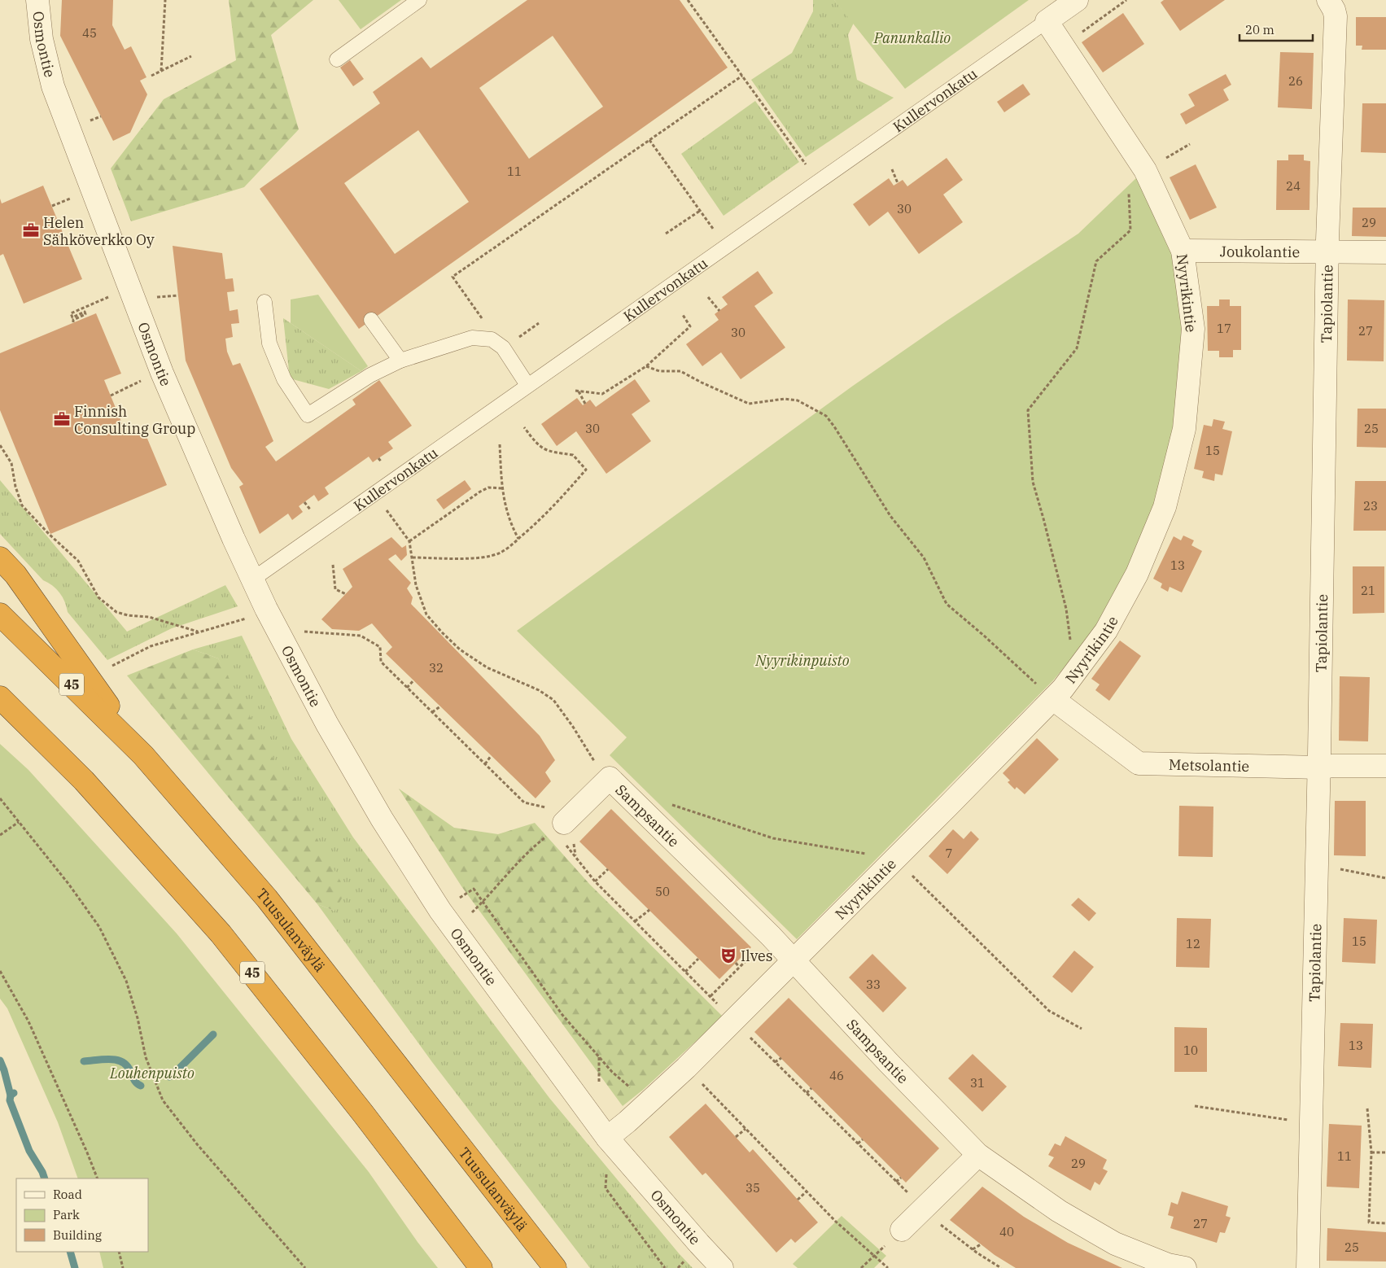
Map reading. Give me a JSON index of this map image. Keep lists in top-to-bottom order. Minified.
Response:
{"streets":{"highway":["45","Tuusulanväylä"],"street":["Osmontie","Kullervonkatu","Joukolantie","Nyyrikintie","Tapiolantie","Metsolantie","Sampsantie"]},"crossings":[["Osmontie","Kullervonkatu"],["Osmontie","Nyyrikintie"],["Kullervonkatu","Nyyrikintie"],["Joukolantie","Nyyrikintie"],["Joukolantie","Tapiolantie"],["Nyyrikintie","Metsolantie"],["Nyyrikintie","Sampsantie"],["Tapiolantie","Metsolantie"]],"parks":["Panunkallio","Nyyrikinpuisto","Louhenpuisto"],"places":{"office":["Helen Sähköverkko Oy","Finnish Consulting Group"],"theatre":["Ilves"]},"house_numbers":["45","26","11","24","30","29","17","27","30","30","25","15","23","13","21","32","7","50","15","12","33","13","10","46","31","11","29","35","27","40","25"],"legend":["Road","Park","Building"],"scale_bar":"20 m"}
